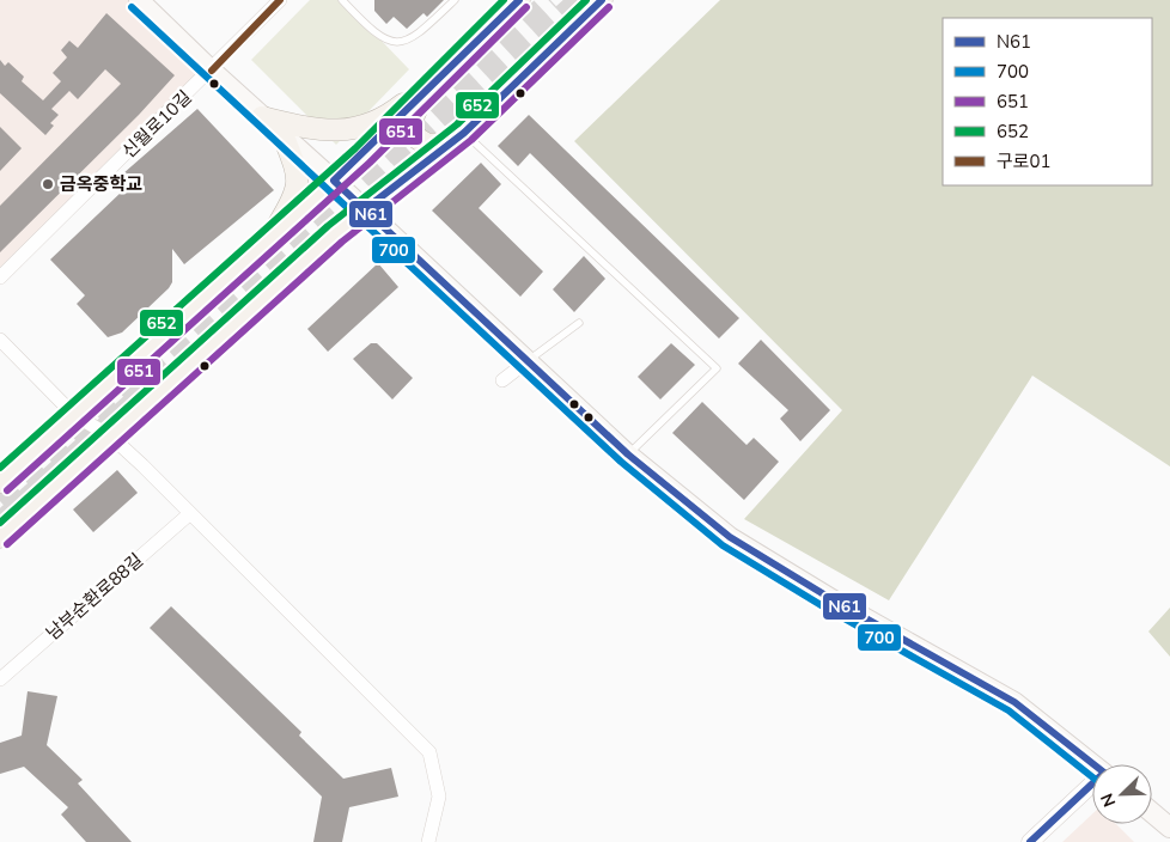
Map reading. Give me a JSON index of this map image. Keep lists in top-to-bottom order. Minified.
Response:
{"streets":{"street":["신월로10길","남부순환로88길"]},"places":["금옥중학교"],"lines":["transit line N61","transit line 652","transit line 구로01","transit line 700","transit line 651"],"legend":["N61","700","651","652","구로01"],"north":"bottom left"}
